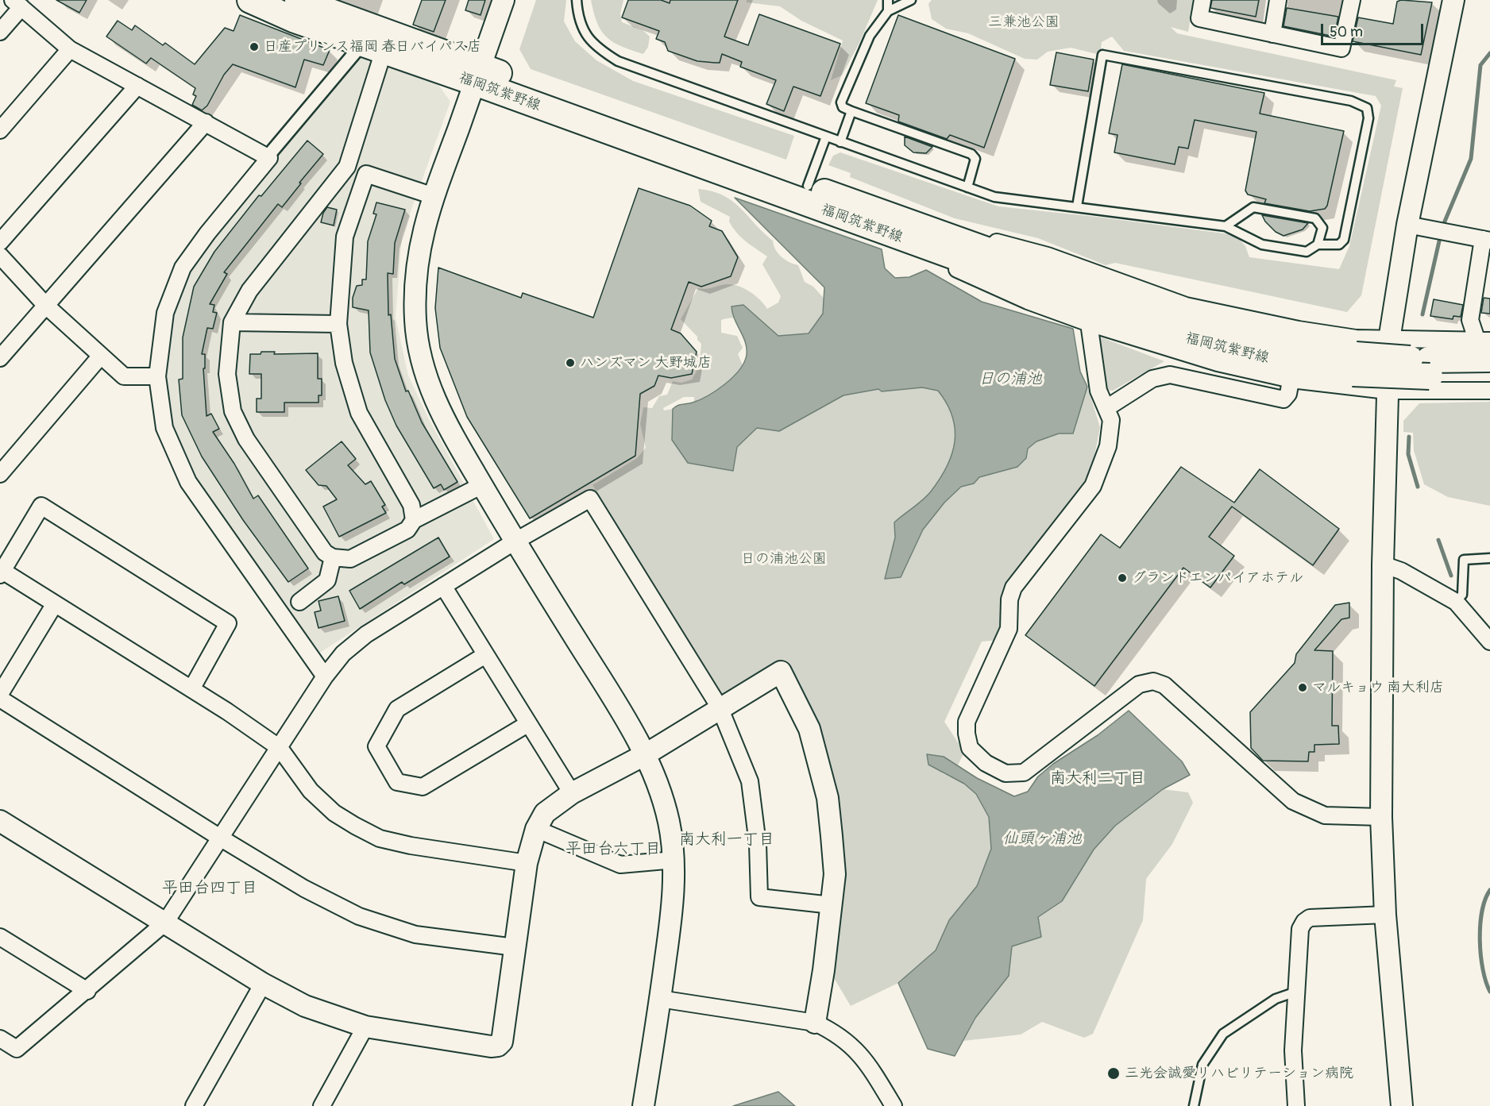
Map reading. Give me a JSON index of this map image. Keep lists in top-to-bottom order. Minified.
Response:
{"streets":{"main road":["福岡筑紫野線"]},"districts":["南大利二丁目","南大利一丁目","平田台六丁目","平田台四丁目"],"water":["日の浦池","仙頭ヶ浦池"],"parks":["三兼池公園","日の浦池公園"],"places":["日産プリンス福岡 春日バイパス店","ハンズマン 大野城店","グランドエンパイアホテル","マルキョウ 南大利店","三光会誠愛リハビリテーション病院"],"scale_bar":"50 m"}
